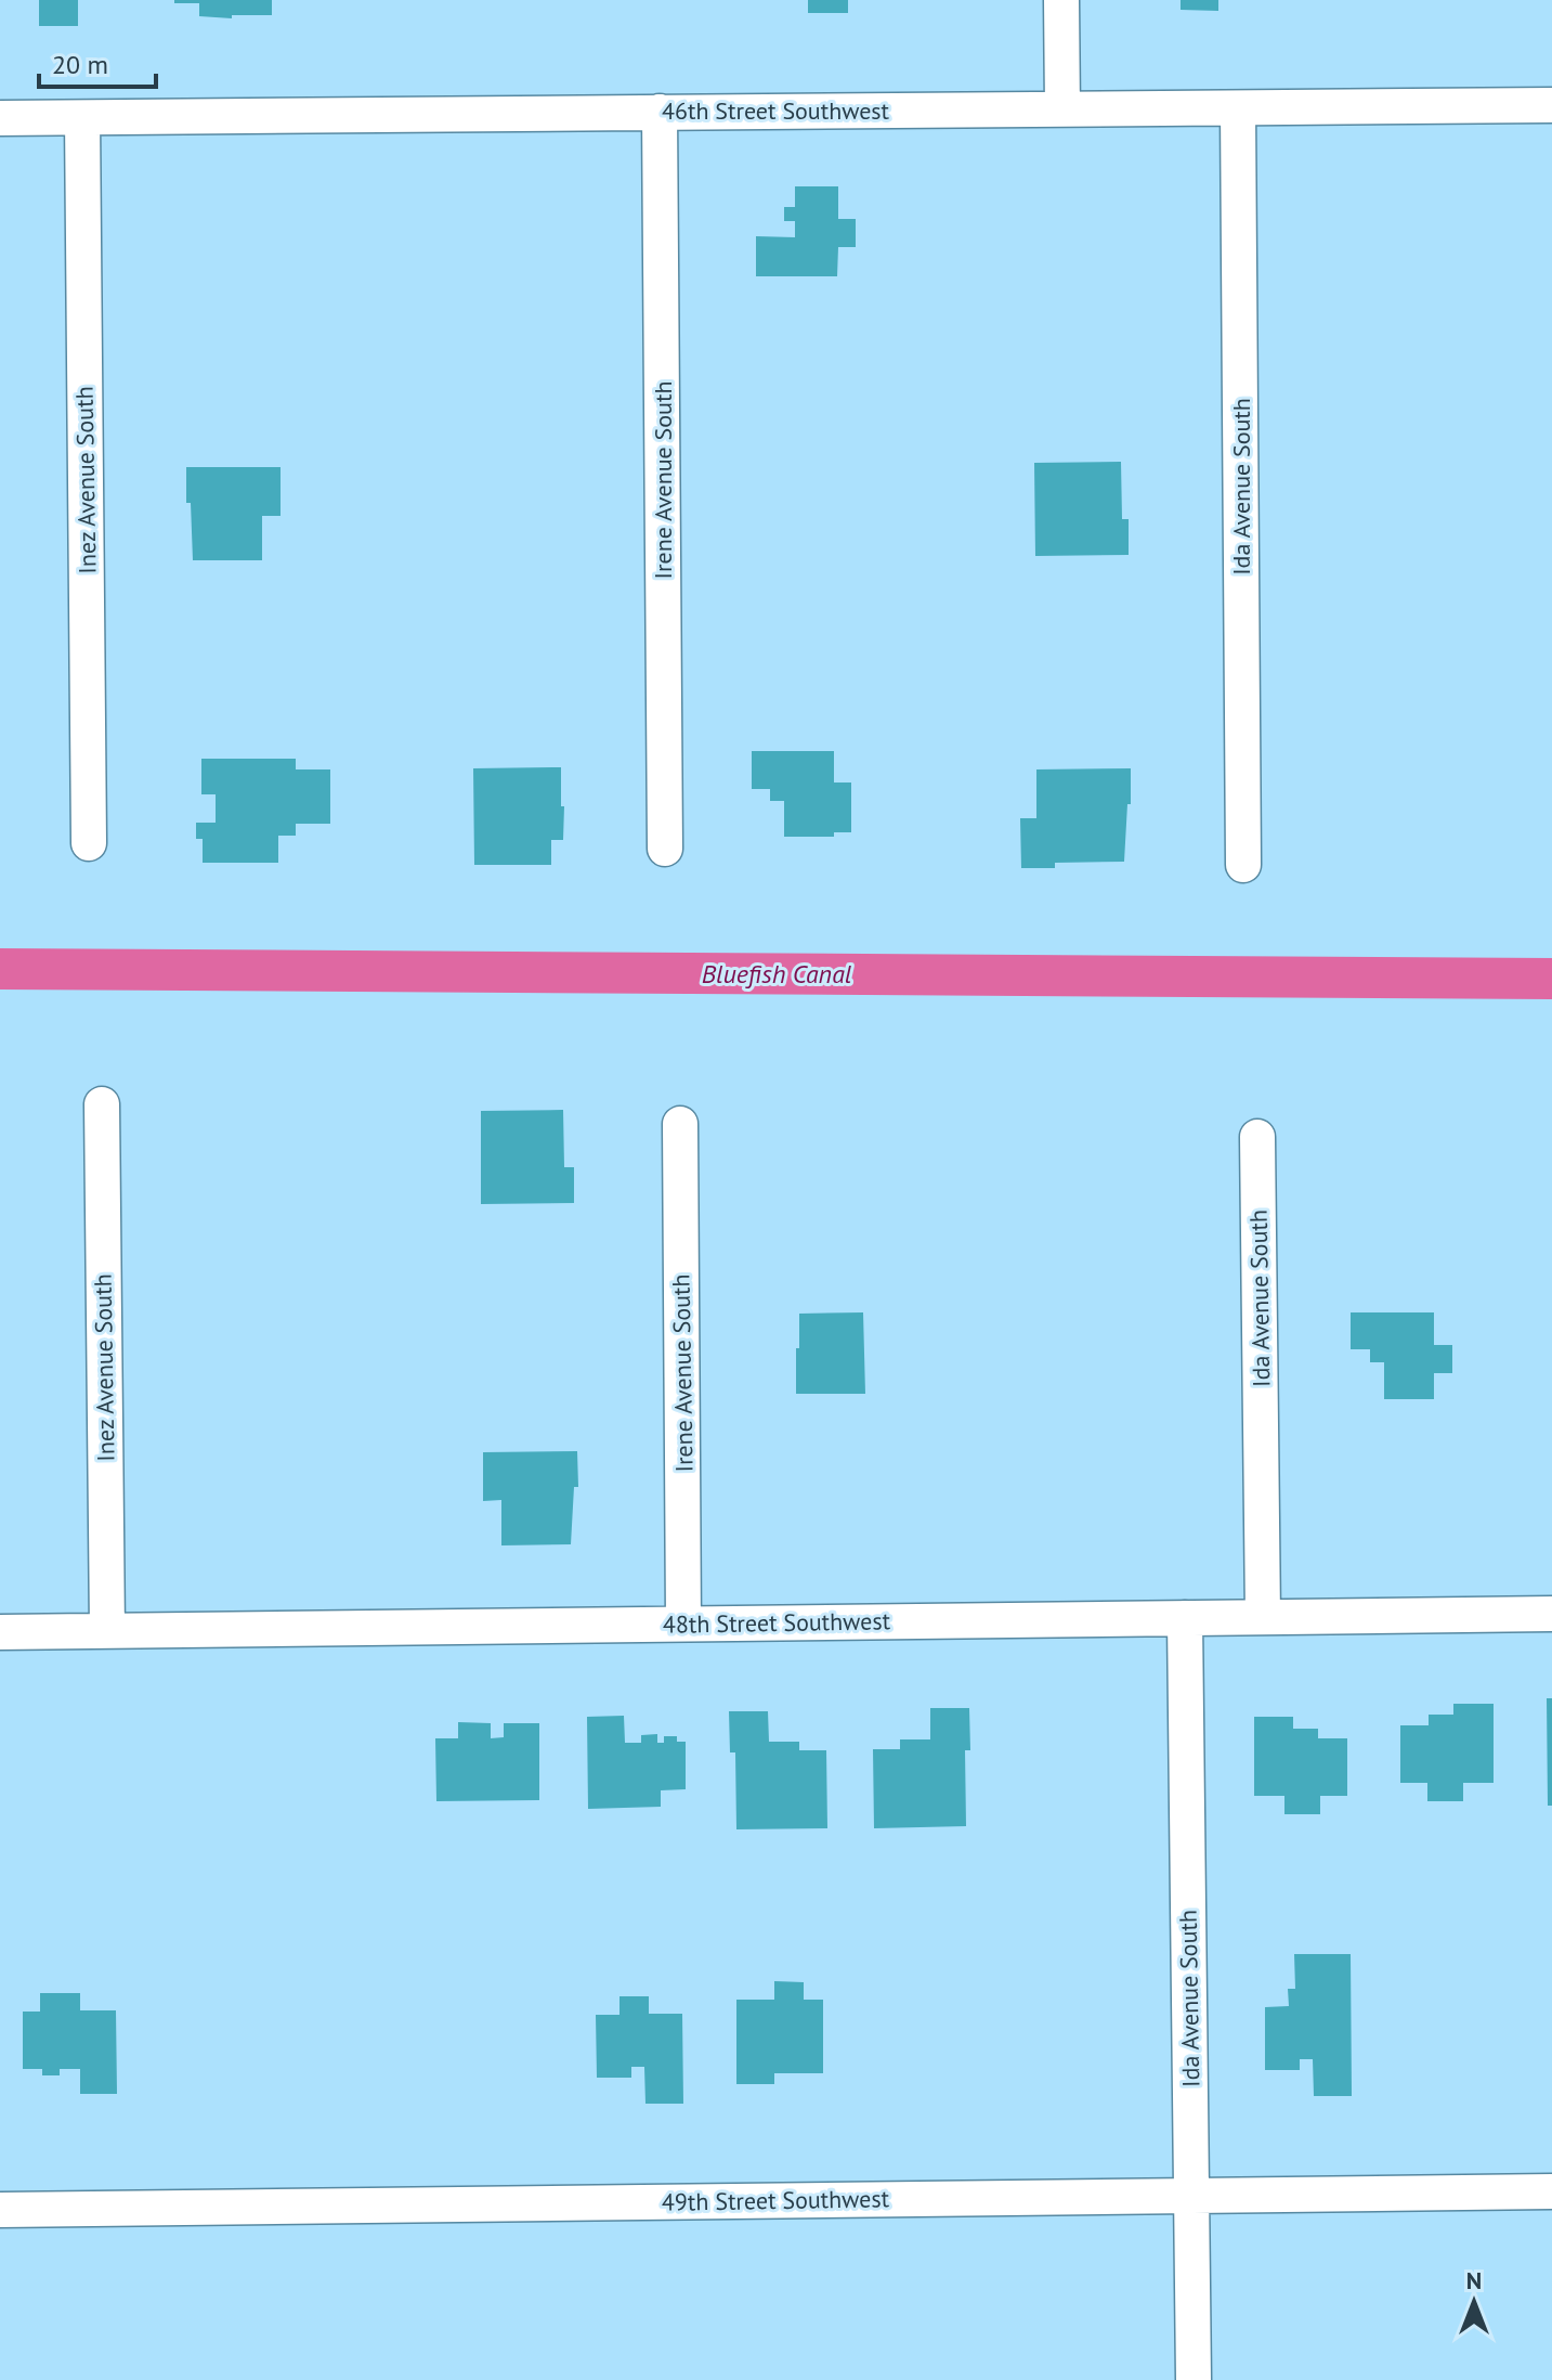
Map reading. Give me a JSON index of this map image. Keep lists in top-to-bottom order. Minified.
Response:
{"streets":{"street":["46th Street Southwest","Inez Avenue South","Irene Avenue South","Ida Avenue South","48th Street Southwest","49th Street Southwest"]},"crossings":[["46th Street Southwest","Inez Avenue South"],["46th Street Southwest","Irene Avenue South"],["46th Street Southwest","Ida Avenue South"],["Inez Avenue South","48th Street Southwest"],["Irene Avenue South","48th Street Southwest"],["Ida Avenue South","48th Street Southwest"],["Ida Avenue South","49th Street Southwest"]],"water":["Bluefish Canal"],"scale_bar":"20 m","north":"top"}
